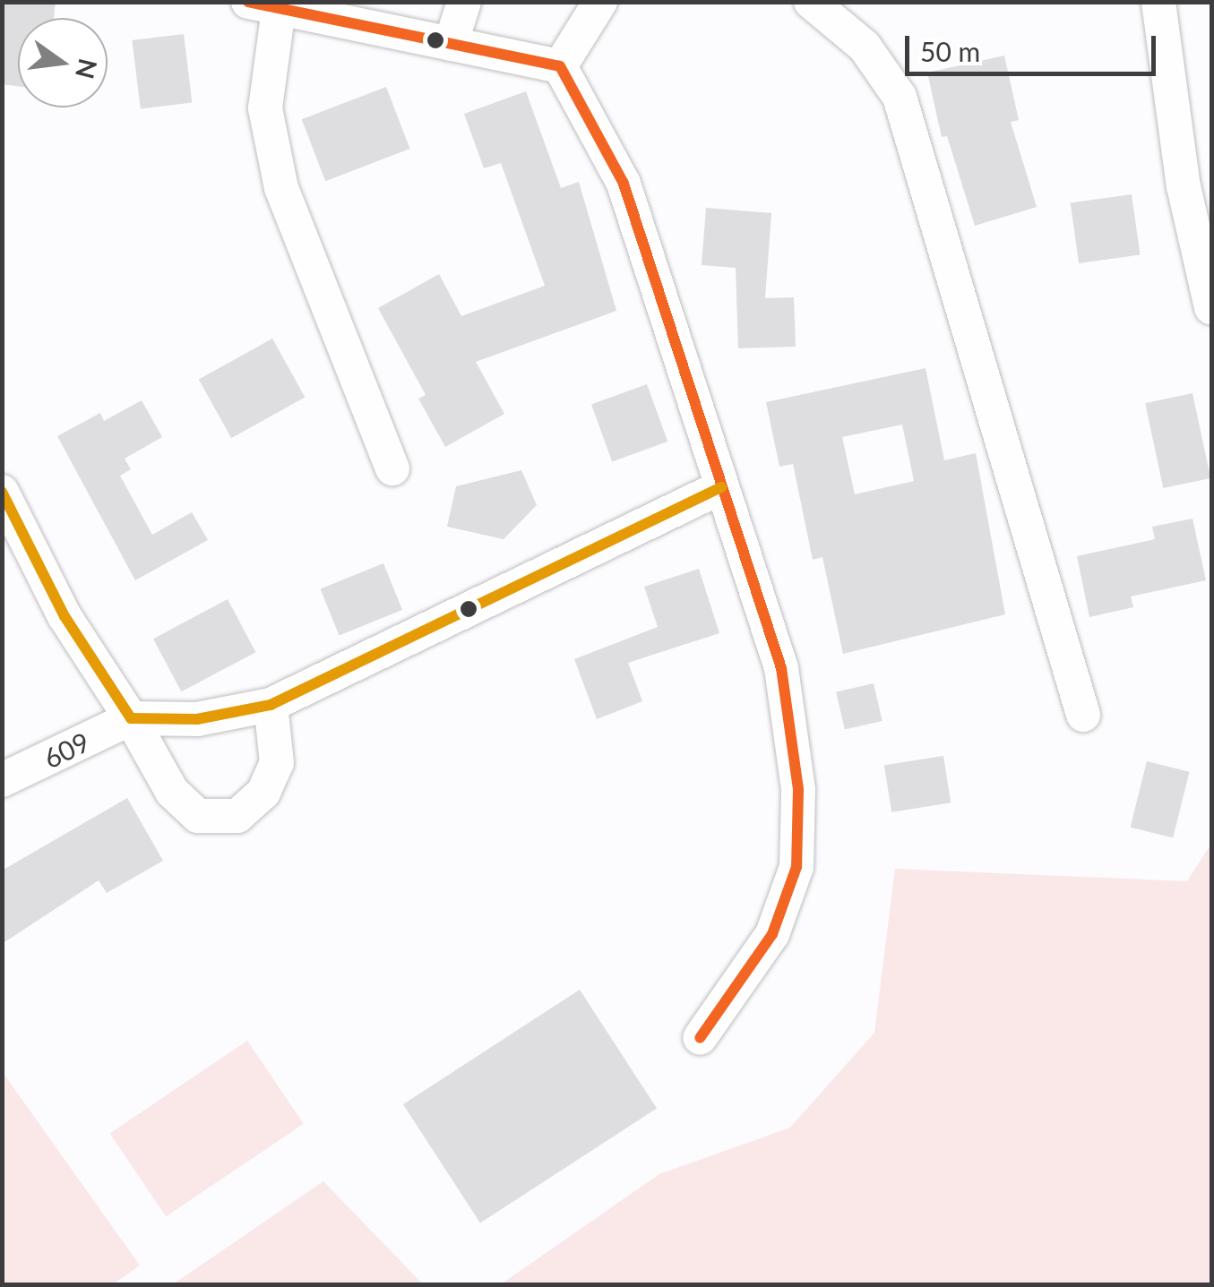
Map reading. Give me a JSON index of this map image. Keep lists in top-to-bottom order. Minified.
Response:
{"streets":{"street":["609"]},"scale_bar":"50 m","north":"right"}
